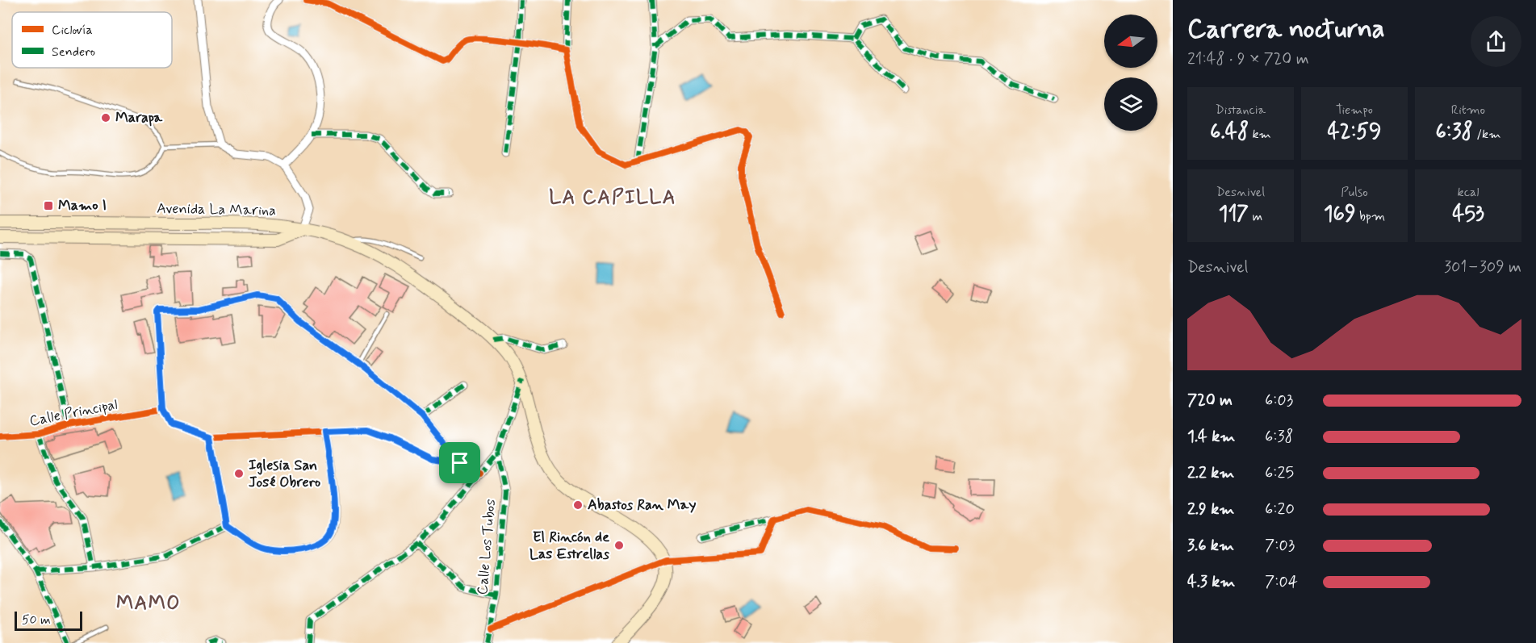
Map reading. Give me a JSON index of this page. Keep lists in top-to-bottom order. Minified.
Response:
{"streets":{"main road":["Avenida La Marina"],"street":["Calle Principal","Calle Los Tubos"]},"districts":["LA CAPILLA","MAMO"],"places":{"other":["Marapa","Iglesia San José Obrero","Abastos Ran May","El Rincón de Las Estrellas"],"transit":["Mamo I"]},"legend":["Ciclovía","Sendero"],"scale_bar":"50 m","north":"left","page":{"heading":["Carrera nocturna","21:48 · 9 × 720 m"],"stats":[["Distancia","6.48 km"],["Tiempo","42:59"],["Ritmo","6:38 /km"],["Desnivel","117 m"],["Pulso","169 bpm"],["kcal","453"]],"chart":["Desnivel","301–309 m"],"list":[{"name":"720 m","note":"6:03"},{"name":"1.4 km","note":"6:38"},{"name":"2.2 km","note":"6:25"},{"name":"2.9 km","note":"6:20"},{"name":"3.6 km","note":"7:03"},{"name":"4.3 km","note":"7:04"}],"scale":"50 m"}}
